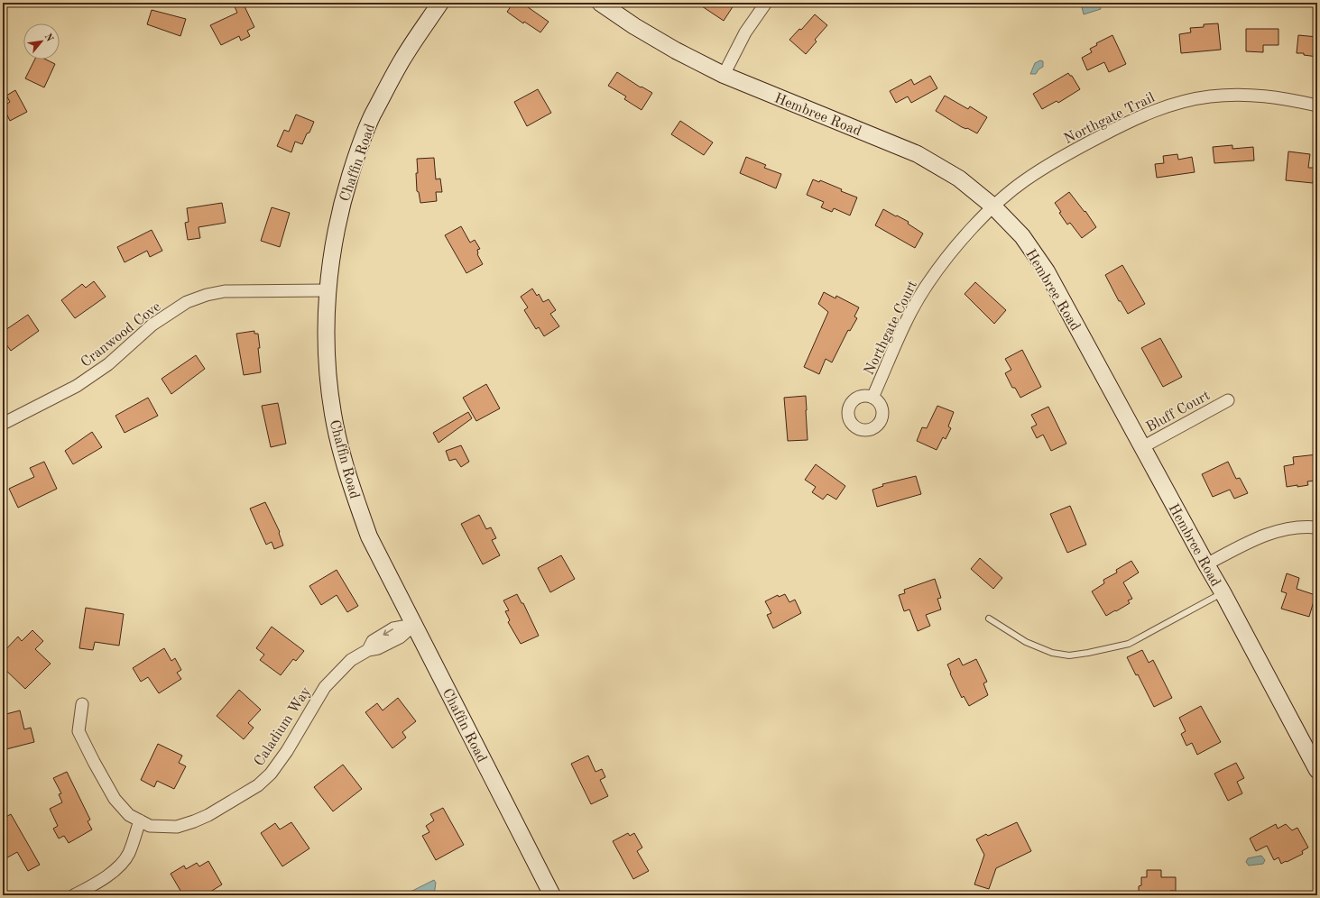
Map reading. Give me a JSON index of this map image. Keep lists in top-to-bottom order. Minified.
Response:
{"streets":{"street":["Hembree Road","Northgate Trail","Chaffin Road","Northgate Court","Cranwood Cove","Bluff Court","Caladium Way"]},"crossings":[["Hembree Road","Northgate Trail"],["Hembree Road","Northgate Court"],["Hembree Road","Bluff Court"],["Northgate Trail","Northgate Court"],["Chaffin Road","Cranwood Cove"],["Chaffin Road","Caladium Way"]],"north":"top right"}
